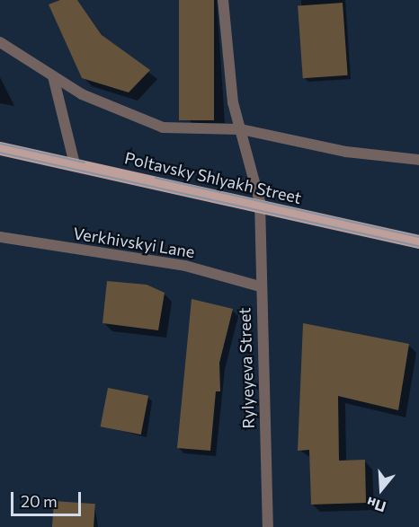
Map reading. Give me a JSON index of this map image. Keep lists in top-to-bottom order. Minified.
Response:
{"streets":{"main road":["Poltavsky Shlyakh Street"],"street":["Verkhivskyi Lane","Rylyeyeva Street"]},"crossings":[["Poltavsky Shlyakh Street","Rylyeyeva Street"],["Verkhivskyi Lane","Rylyeyeva Street"]],"scale_bar":"20 m","north":"bottom"}
